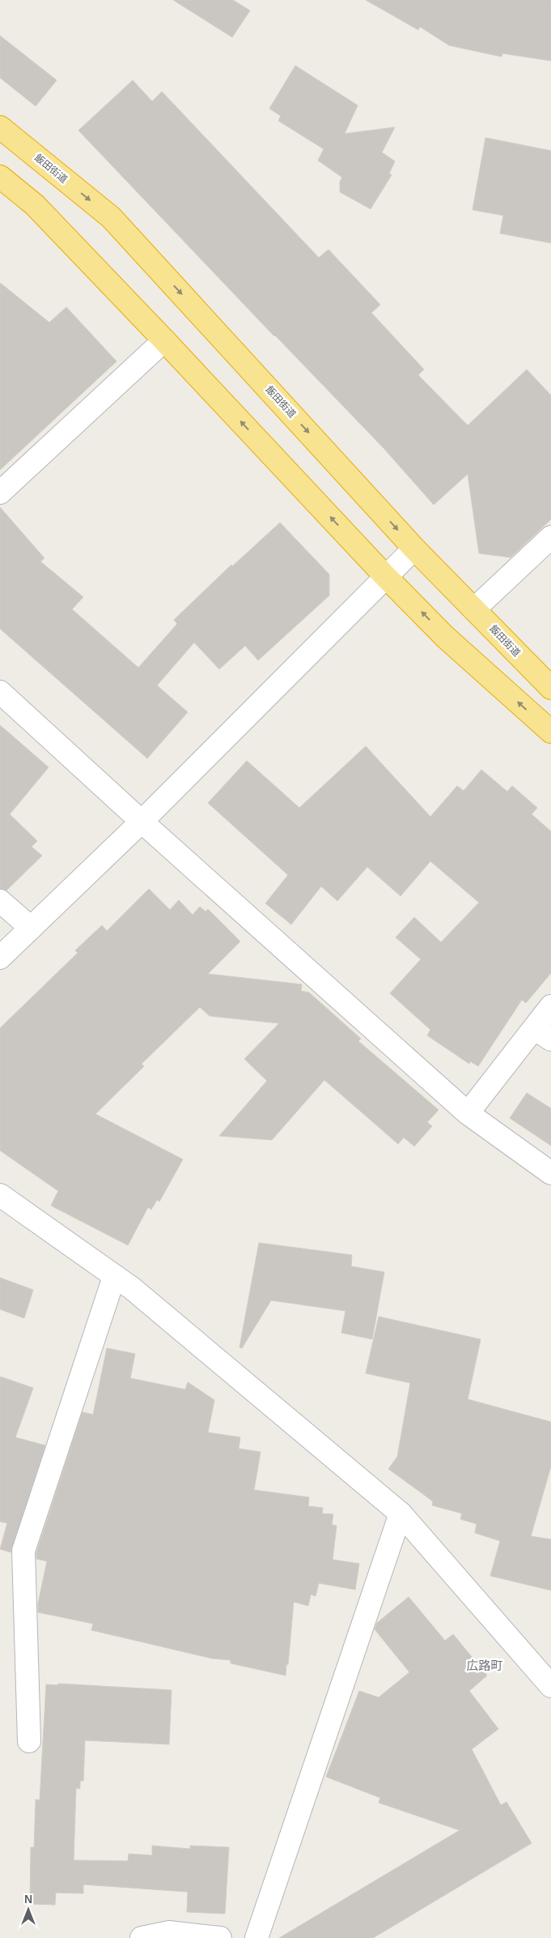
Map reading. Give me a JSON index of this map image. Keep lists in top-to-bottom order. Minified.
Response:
{"streets":{"highway":["飯田街道"]},"districts":["広路町"],"north":"top"}
